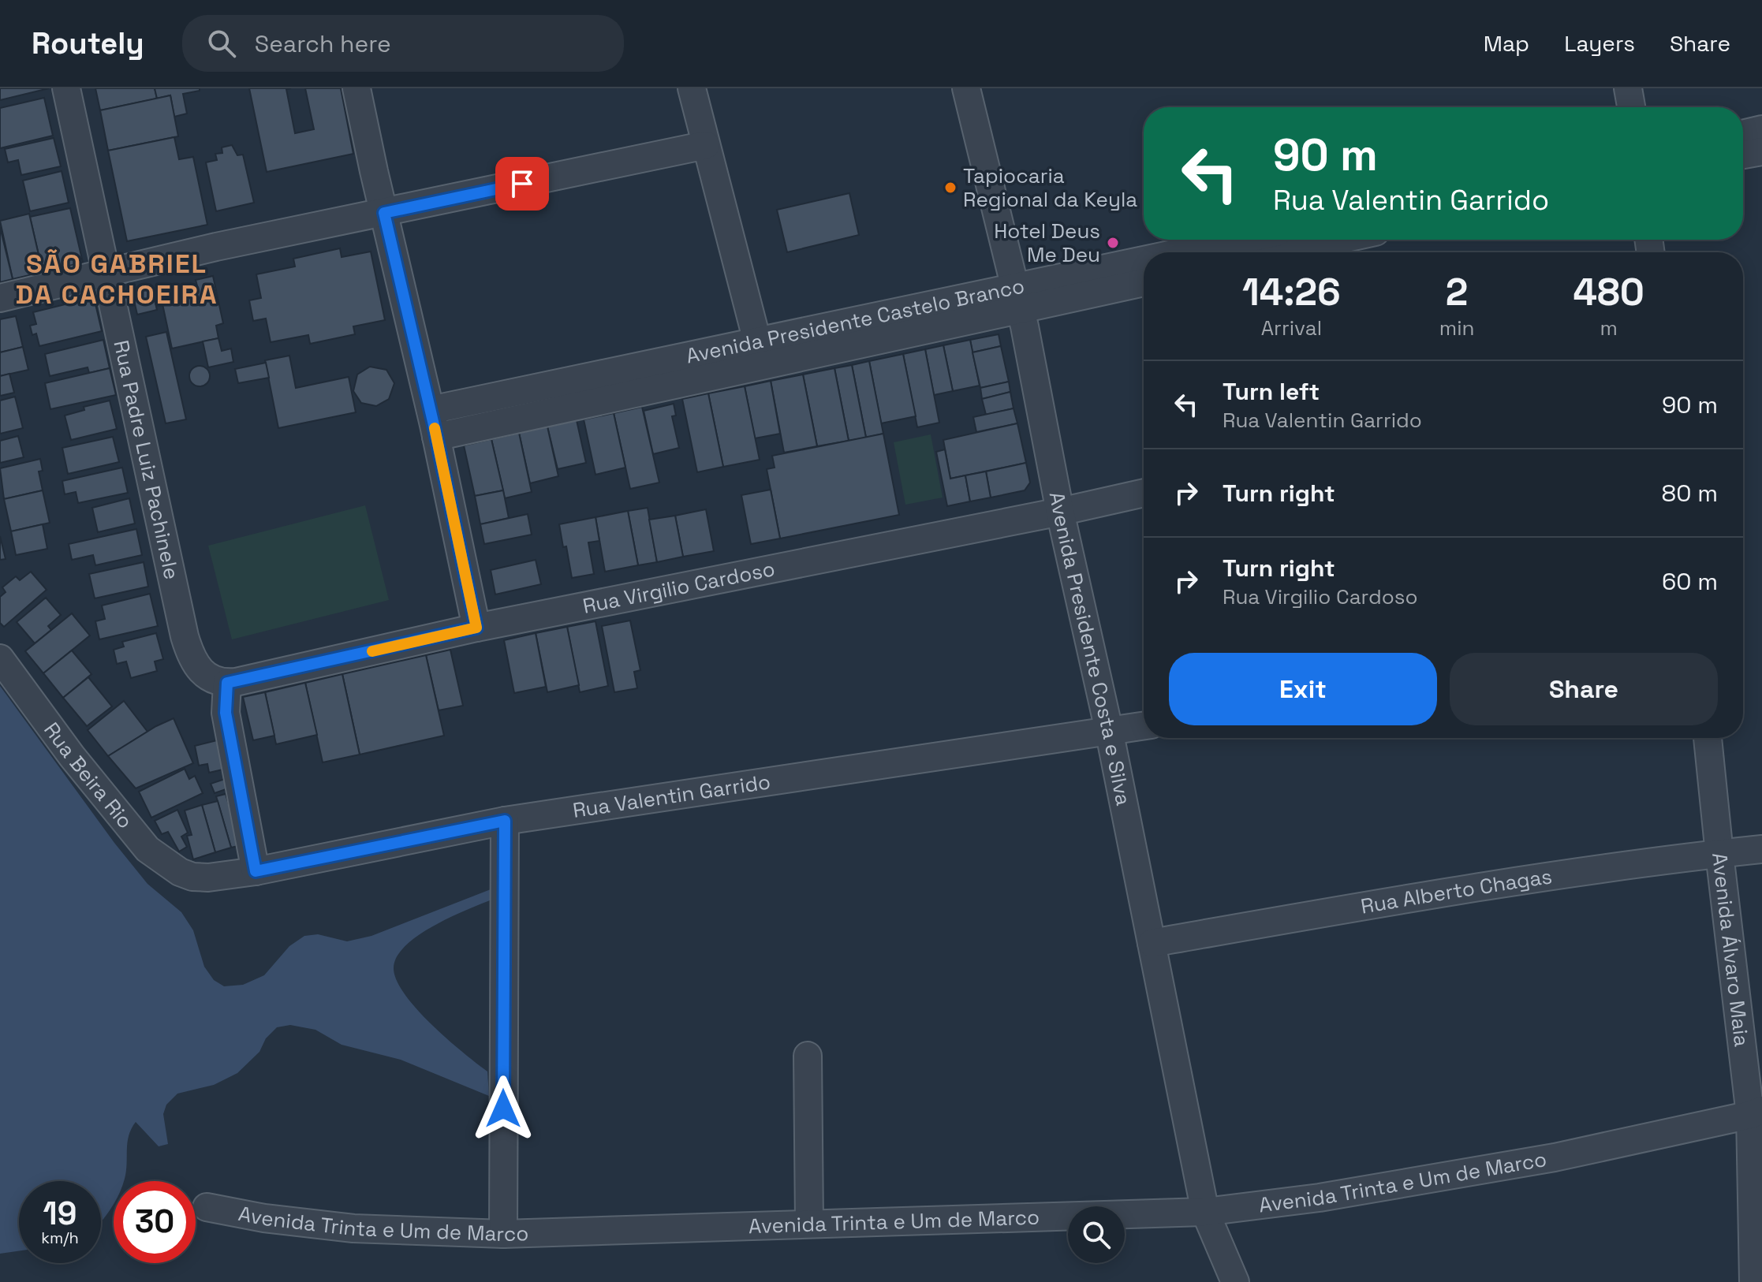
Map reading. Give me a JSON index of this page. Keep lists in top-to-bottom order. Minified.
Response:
{"streets":{"street":["Avenida Presidente Castelo Branco","Rua Padre Luiz Pachinele","Rua Virgilio Cardoso","Avenida Presidente Costa e Silva","Rua Beira Rio","Rua Valentin Garrido","Rua Alberto Chagas","Avenida Álvaro Maia","Avenida Trinta e Um de Marco"]},"crossings":[["Avenida Presidente Castelo Branco","Avenida Presidente Costa e Silva"],["Rua Padre Luiz Pachinele","Rua Virgilio Cardoso"],["Rua Virgilio Cardoso","Avenida Presidente Costa e Silva"],["Avenida Presidente Costa e Silva","Rua Valentin Garrido"],["Avenida Presidente Costa e Silva","Rua Alberto Chagas"],["Avenida Presidente Costa e Silva","Avenida Trinta e Um de Marco"],["Rua Beira Rio","Rua Valentin Garrido"],["Rua Alberto Chagas","Avenida Álvaro Maia"],["Avenida Álvaro Maia","Avenida Trinta e Um de Marco"]],"districts":["SÃO GABRIEL DA CACHOEIRA"],"places":["Tapiocaria Regional da Keyla","Hotel Deus Me Deu"],"page":{"header":"Routely","search":"Search here","nav":["Map","Layers","Share"],"turn":["90 m","Rua Valentin Garrido"],"eta":["14:26","Arrival","2","min","480","m"],"list":[{"name":"Turn left","note":"Rua Valentin Garrido","value":"90 m"},{"name":"Turn right","value":"80 m"},{"name":"Turn right","note":"Rua Virgilio Cardoso","value":"60 m"}],"buttons":["Exit","Share"],"speed":"19 km/h","limit":"30"}}
